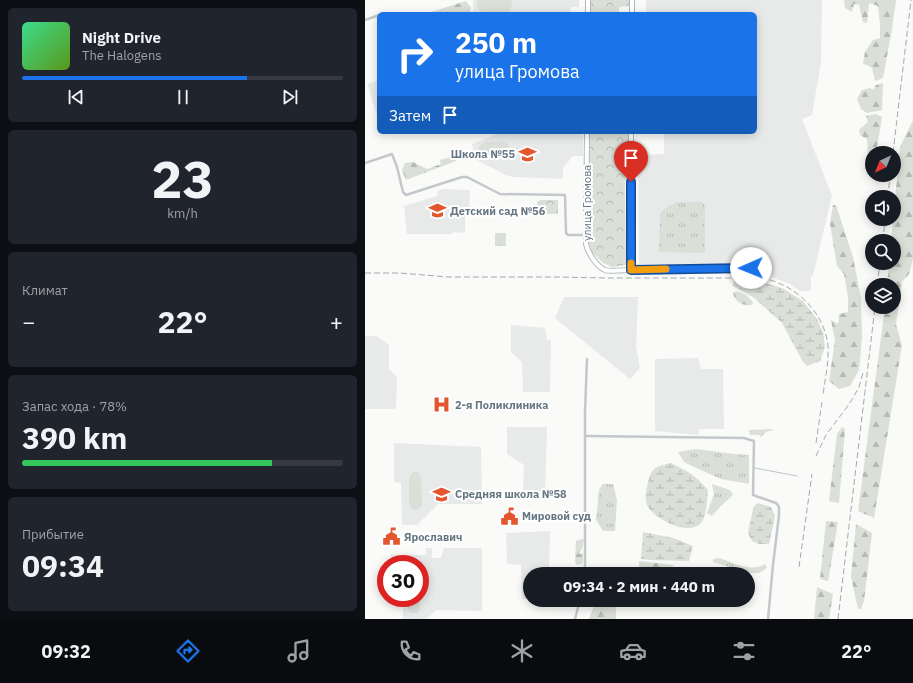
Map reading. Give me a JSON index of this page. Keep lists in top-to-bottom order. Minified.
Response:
{"streets":{"street":["улица Громова"]},"places":{"school or university":["Школа №55","Детский сад №56","Средняя школа №58"],"hospital":["2-я Поликлиника"],"public building":["Мировой суд","Ярославич"]},"north":"bottom left","page":{"turn":["250 m","улица Громова"],"song":["Night Drive","The Halogens"],"then":"Затем","tile":[["23","km/h"],"Климат",["Запас хода · 78%","390 km"],["Прибытие","09:34"]],"heat":["−","22°","+"],"limit":"30","trip":"09:34 · 2 мин · 440 m","tabs":["09:32","22°"]}}
